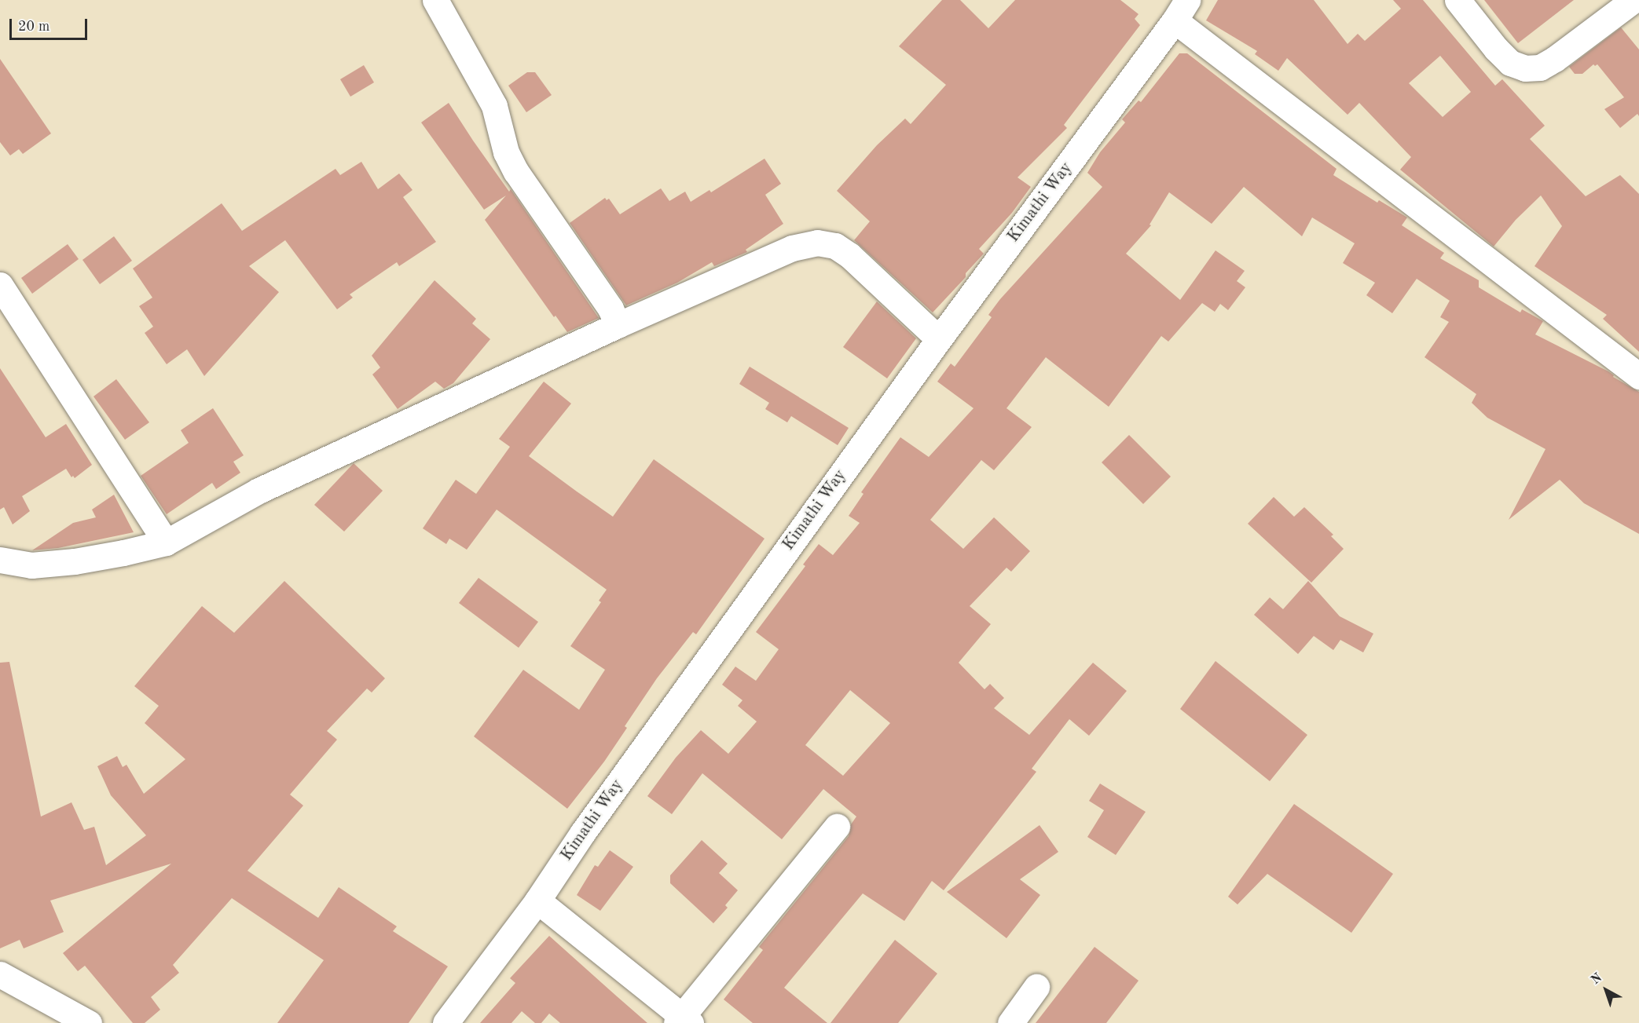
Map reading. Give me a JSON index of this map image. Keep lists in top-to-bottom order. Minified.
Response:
{"streets":{"street":["Kimathi Way"]},"scale_bar":"20 m","north":"top left"}
